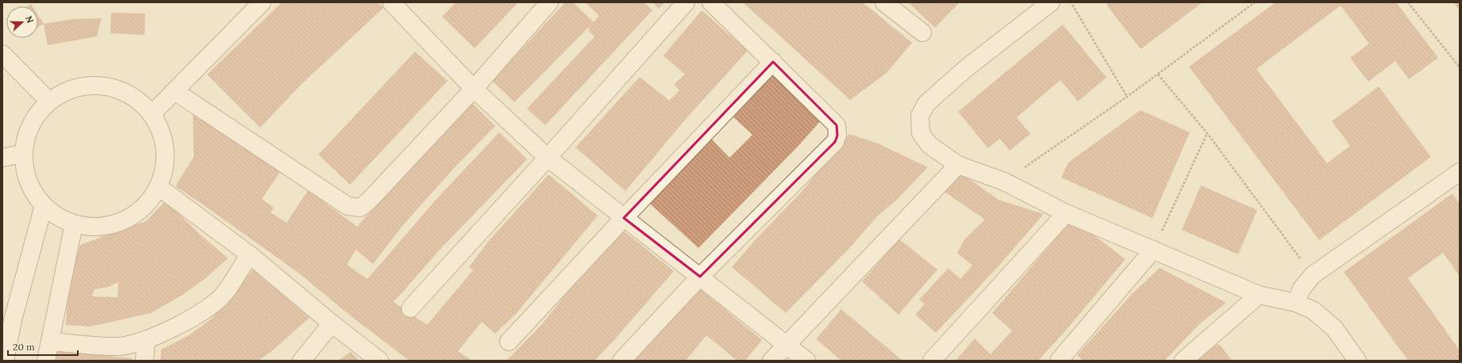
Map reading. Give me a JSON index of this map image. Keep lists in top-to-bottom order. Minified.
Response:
{"scale_bar":"20 m","north":"right"}
